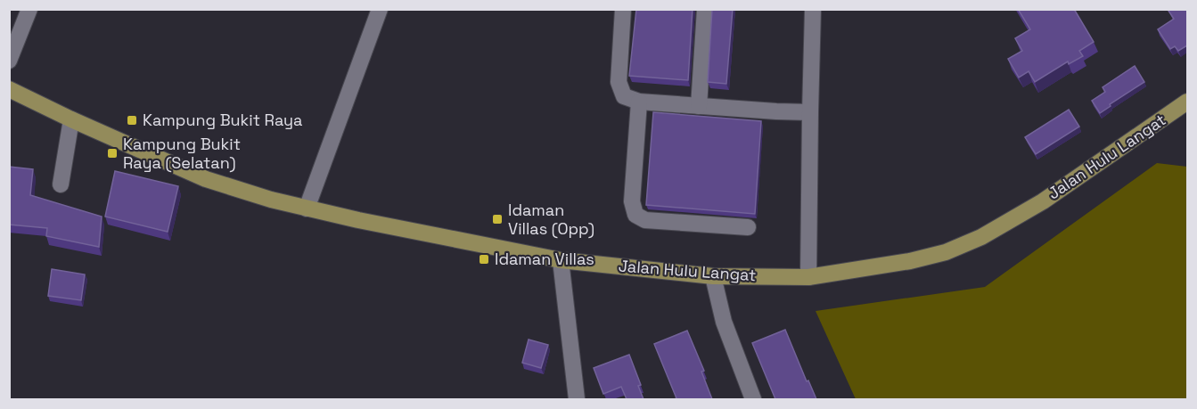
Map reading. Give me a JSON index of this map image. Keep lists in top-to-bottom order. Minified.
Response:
{"streets":{"main road":["Jalan Hulu Langat"]},"places":{"transit":["Kampung Bukit Raya","Kampung Bukit Raya (Selatan)","Idaman Villas (Opp)","Idaman Villas"]}}
